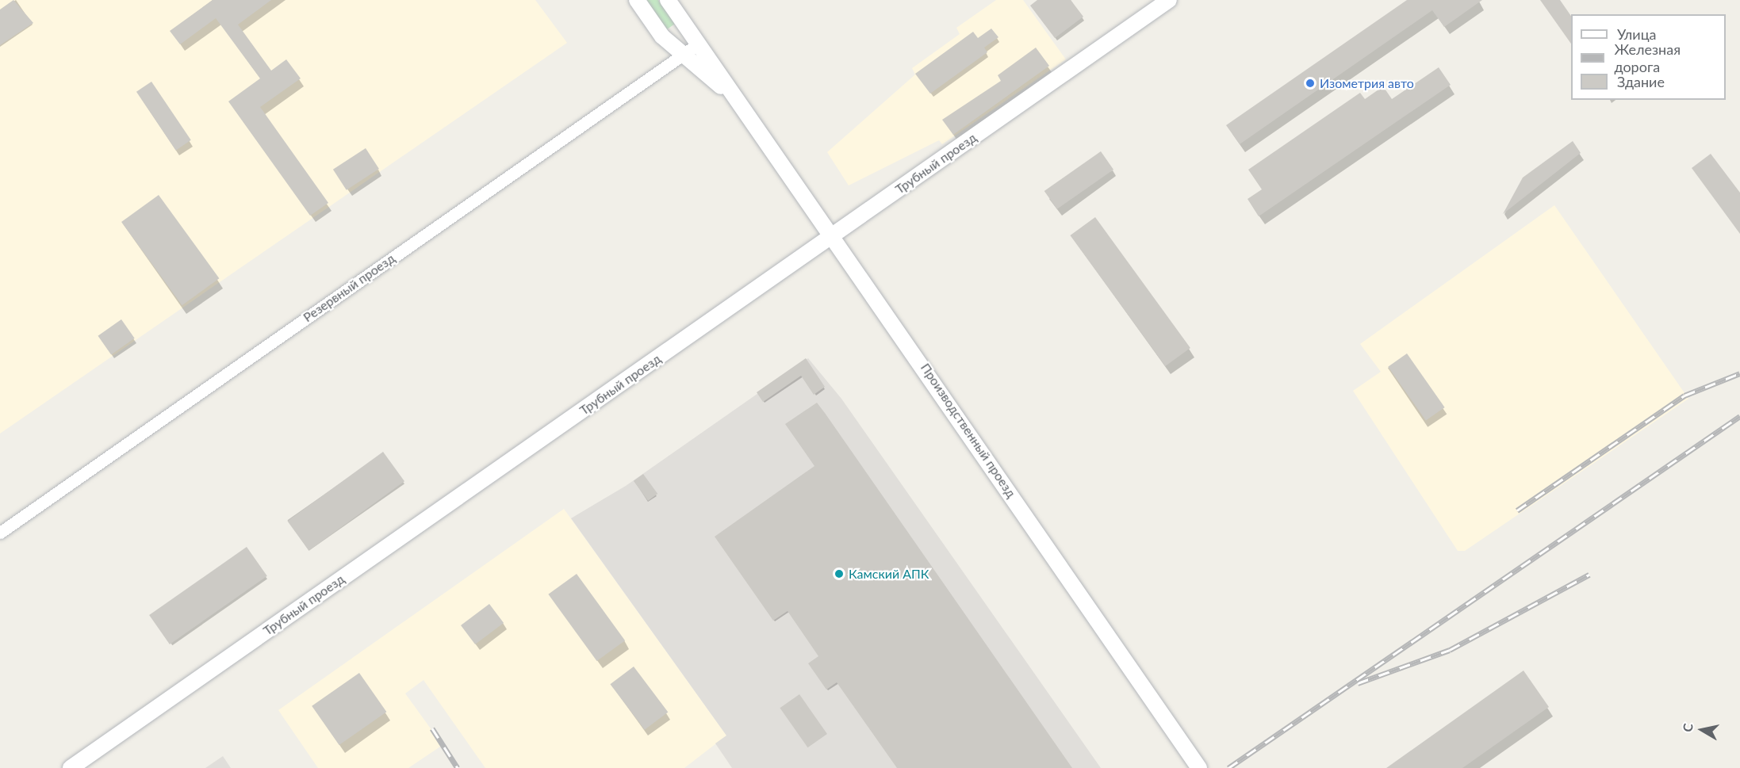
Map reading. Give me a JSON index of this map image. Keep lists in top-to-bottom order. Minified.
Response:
{"streets":{"street":["Трубный проезд","Резервный проезд","Производственный проезд"]},"crossings":[["Трубный проезд","Производственный проезд"],["Резервный проезд","Производственный проезд"]],"places":["Изометрия авто","Камский АПК"],"legend":["Улица","Железная дорога","Здание"],"north":"left"}
